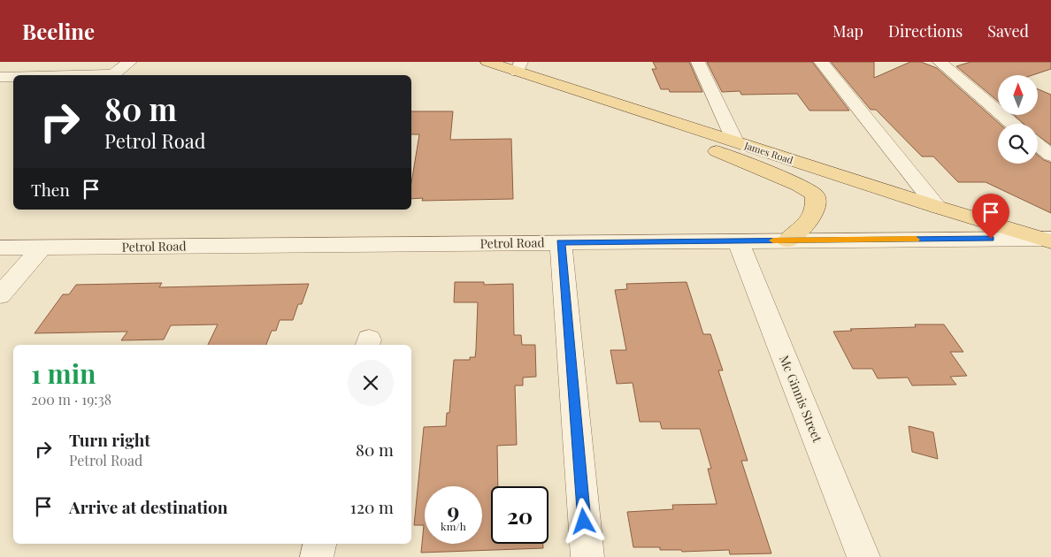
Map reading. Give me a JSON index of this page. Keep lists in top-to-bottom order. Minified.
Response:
{"streets":{"main road":["James Road"],"street":["Petrol Road","Mc Ginnis Street"]},"crossings":[["James Road","Petrol Road"],["Petrol Road","Mc Ginnis Street"]],"north":"top","page":{"header":"Beeline","nav":["Map","Directions","Saved"],"turn":["80 m","Petrol Road"],"then":"Then","heading":["1 min","200 m · 19:38"],"list":[{"name":"Turn right","note":"Petrol Road","value":"80 m"},{"name":"Arrive at destination","value":"120 m"}],"speed":"9 km/h","limit":"20"}}
